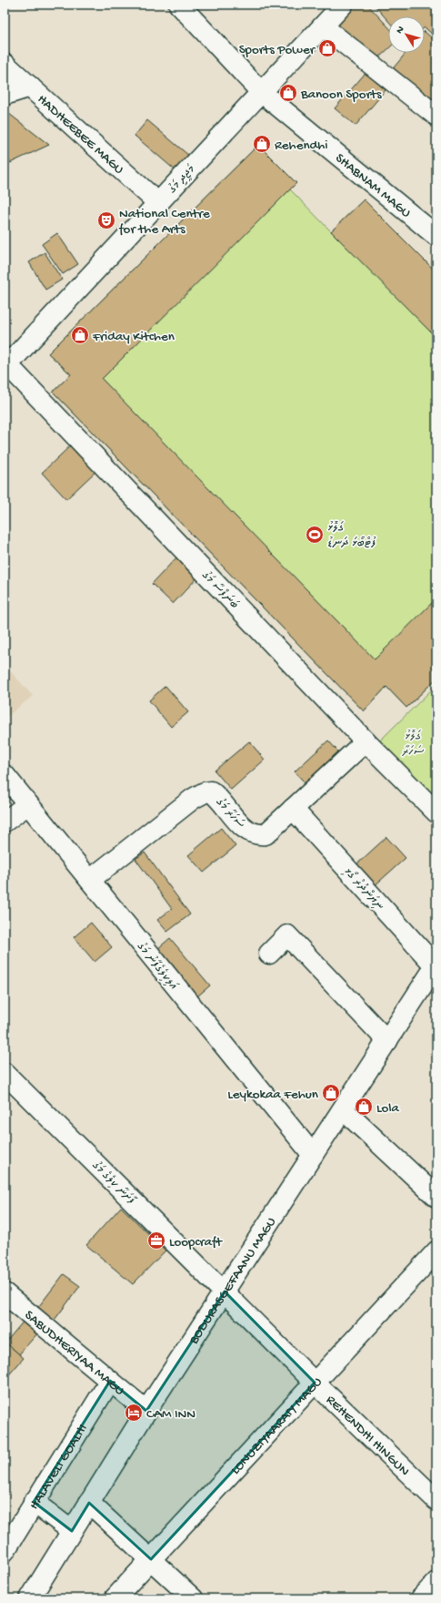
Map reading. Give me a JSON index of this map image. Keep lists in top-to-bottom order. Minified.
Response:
{"streets":{"street":["HADHEEBEE MAGU","މަޖީދީ މަގު","SHABNAM MAGU","ބަނަފްސާ މަގު","ސަހަރާ މަގު","ނިޔަންދުރު ގޯޅި","އަލިކިލެގެފާނު މަގު","ފާށަނާ ކިލެގެ މަގު","BODURASGEFAANU MAGU","SABUDHERIYAA MAGU","LONUZIYAARAIY MAGU","REHENDHI HINGUN","HALAVELI GOALHI"]},"crossings":[["HADHEEBEE MAGU","މަޖީދީ މަގު"],["މަޖީދީ މަގު","SHABNAM MAGU"],["މަޖީދީ މަގު","ބަނަފްސާ މަގު"],["ބަނަފްސާ މަގު","ސަހަރާ މަގު"],["ސަހަރާ މަގު","ނިޔަންދުރު ގޯޅި"],["ސަހަރާ މަގު","އަލިކިލެގެފާނު މަގު"],["ނިޔަންދުރު ގޯޅި","BODURASGEFAANU MAGU"],["އަލިކިލެގެފާނު މަގު","BODURASGEFAANU MAGU"],["ފާށަނާ ކިލެގެ މަގު","BODURASGEFAANU MAGU"],["ފާށަނާ ކިލެގެ މަގު","REHENDHI HINGUN"],["BODURASGEFAANU MAGU","SABUDHERIYAA MAGU"],["BODURASGEFAANU MAGU","REHENDHI HINGUN"],["SABUDHERIYAA MAGU","HALAVELI GOALHI"],["LONUZIYAARAIY MAGU","REHENDHI HINGUN"]],"parks":["ގަލޮޅު ސަހަރާ"],"places":{"shop":["Sports Power","Banoon Sports","Rehendhi","Friday Kitchen","Leykokaa Fehun","Lola"],"theatre":["National Centre for the Arts"],"sports":["ގަލޮޅު ފުޓްބޯޅަ ދަނޑު"],"office":["Loopcraft"],"hotel":["CAM INN"]},"north":"top left"}
